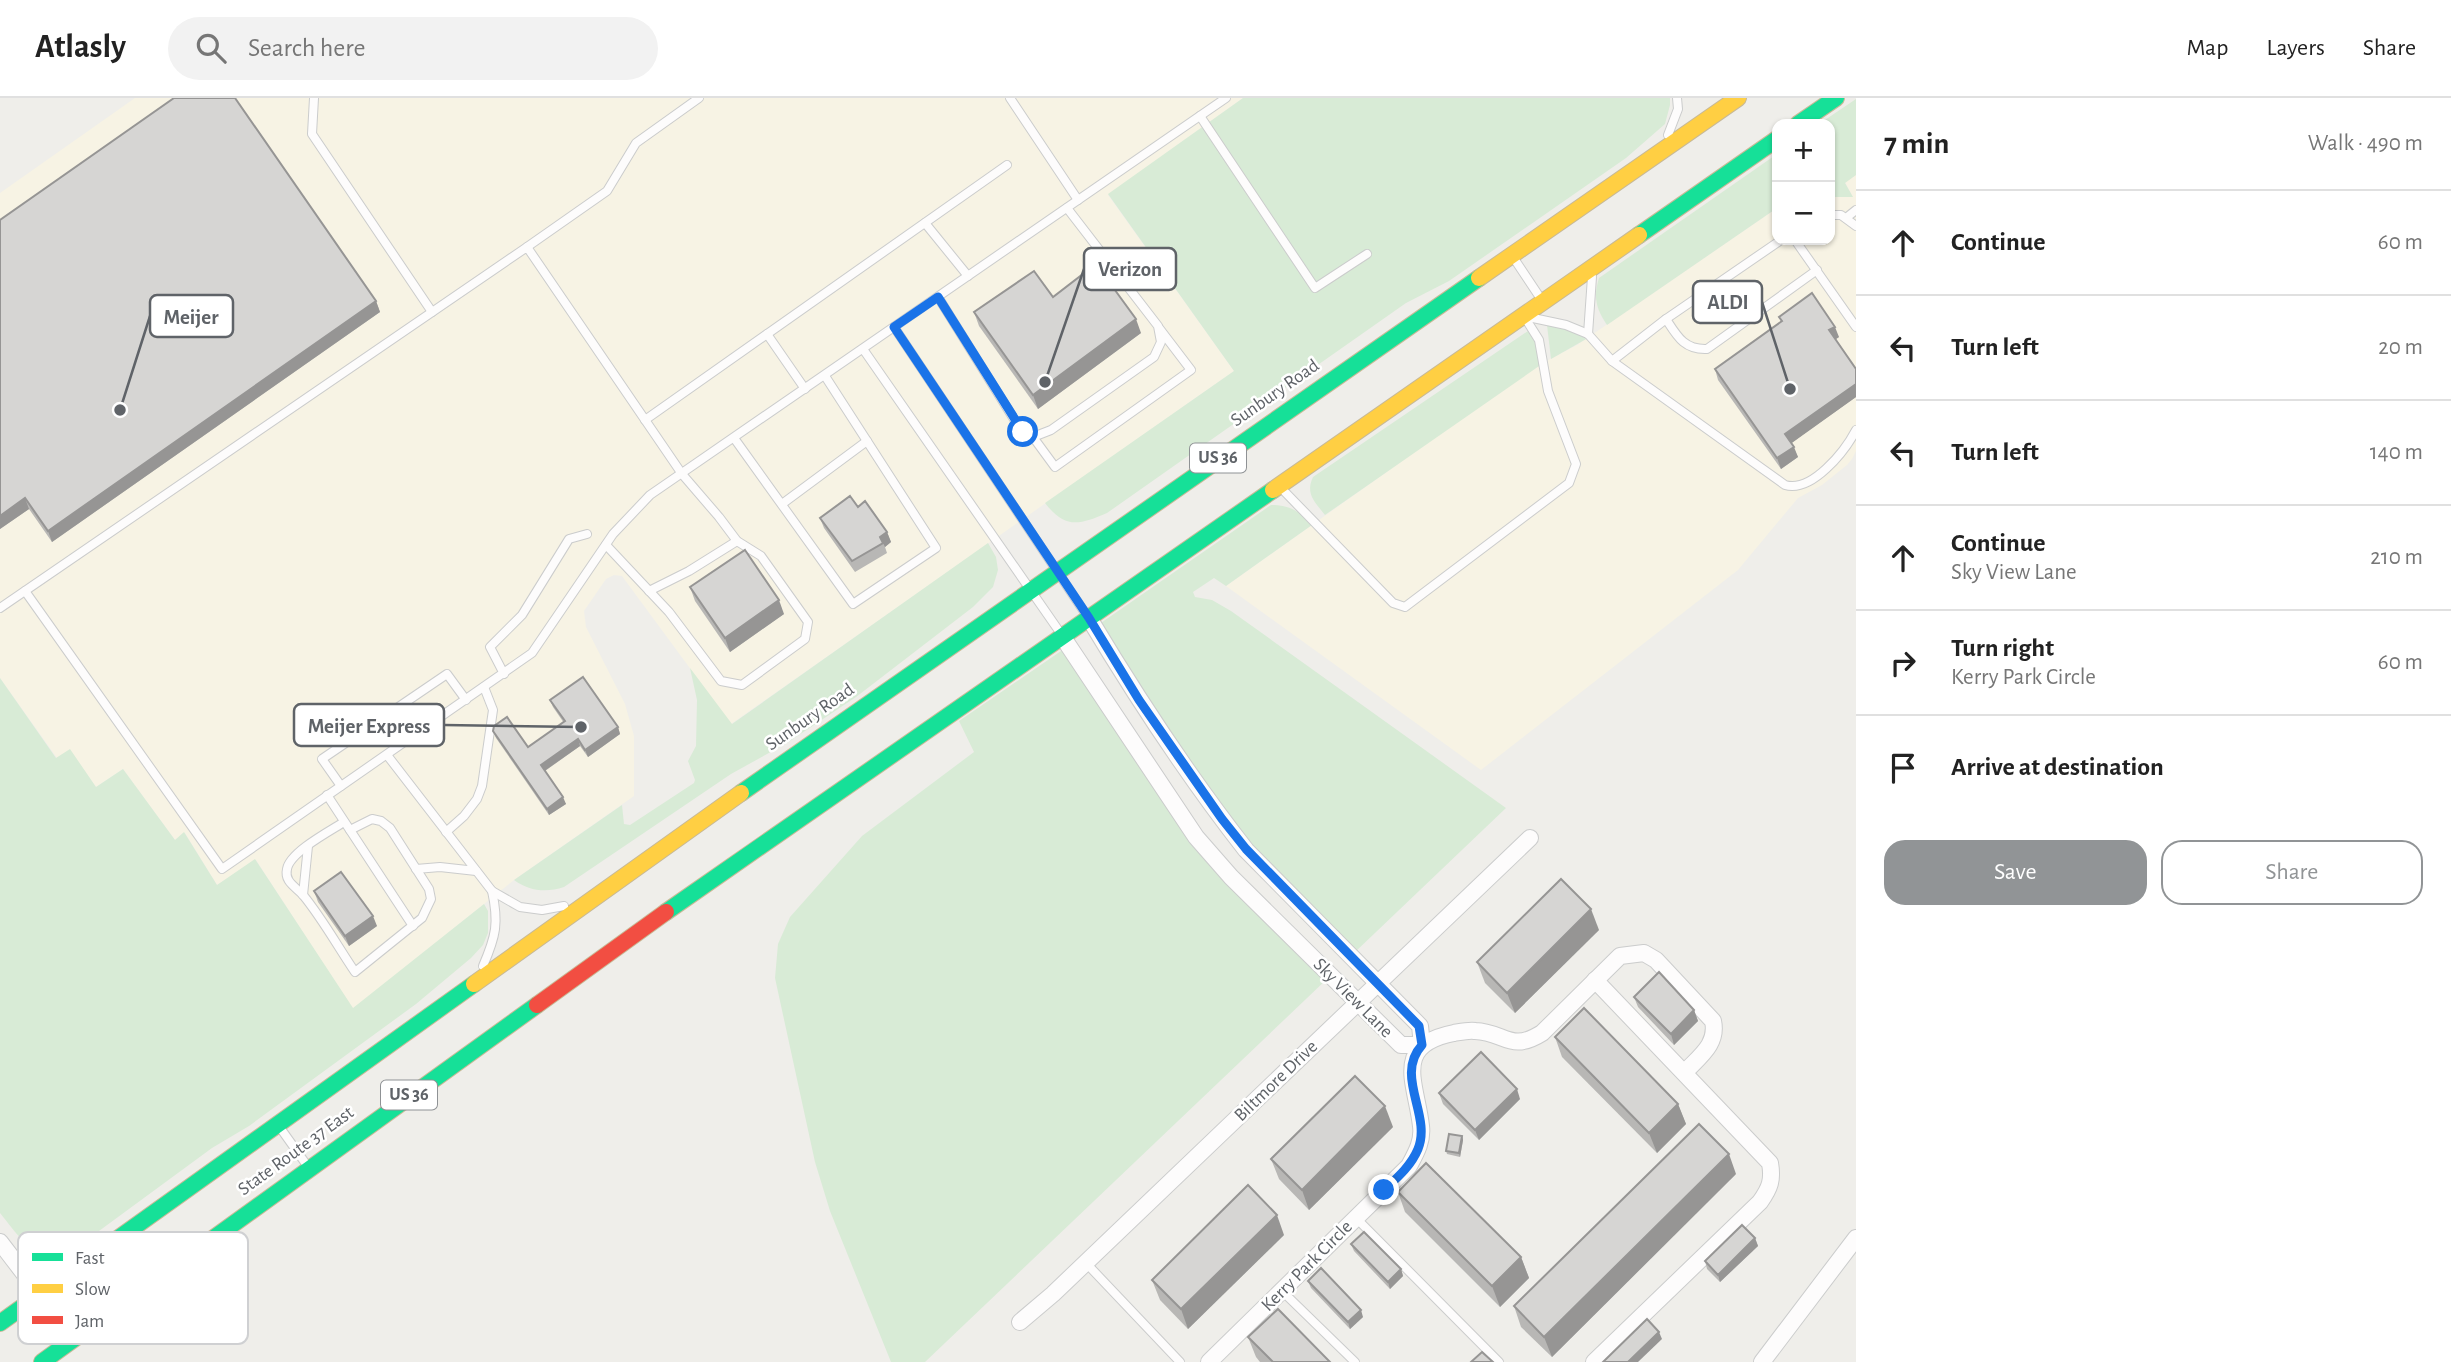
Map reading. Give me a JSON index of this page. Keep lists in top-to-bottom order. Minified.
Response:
{"streets":{"highway":["Sunbury Road","US 36","State Route 37 East"],"street":["Sky View Lane","Biltmore Drive","Kerry Park Circle"]},"crossings":[["Sunbury Road","State Route 37 East"],["US 36","Sky View Lane"],["US 36","State Route 37 East"],["Sky View Lane","Biltmore Drive"],["Sky View Lane","State Route 37 East"],["Sky View Lane","Kerry Park Circle"]],"places":["Verizon","ALDI","Meijer","Meijer Express"],"legend":["Fast","Slow","Jam"],"page":{"header":"Atlasly","search":"Search here","nav":["Map","Layers","Share"],"heading":["7 min","Walk · 490 m"],"map_buttons":["+","−"],"list":[["Continue","60 m"],["Turn left","20 m"],["Turn left","140 m"],["Continue","Sky View Lane","210 m"],["Turn right","Kerry Park Circle","60 m"],"Arrive at destination"],"buttons":["Save","Share"]}}
